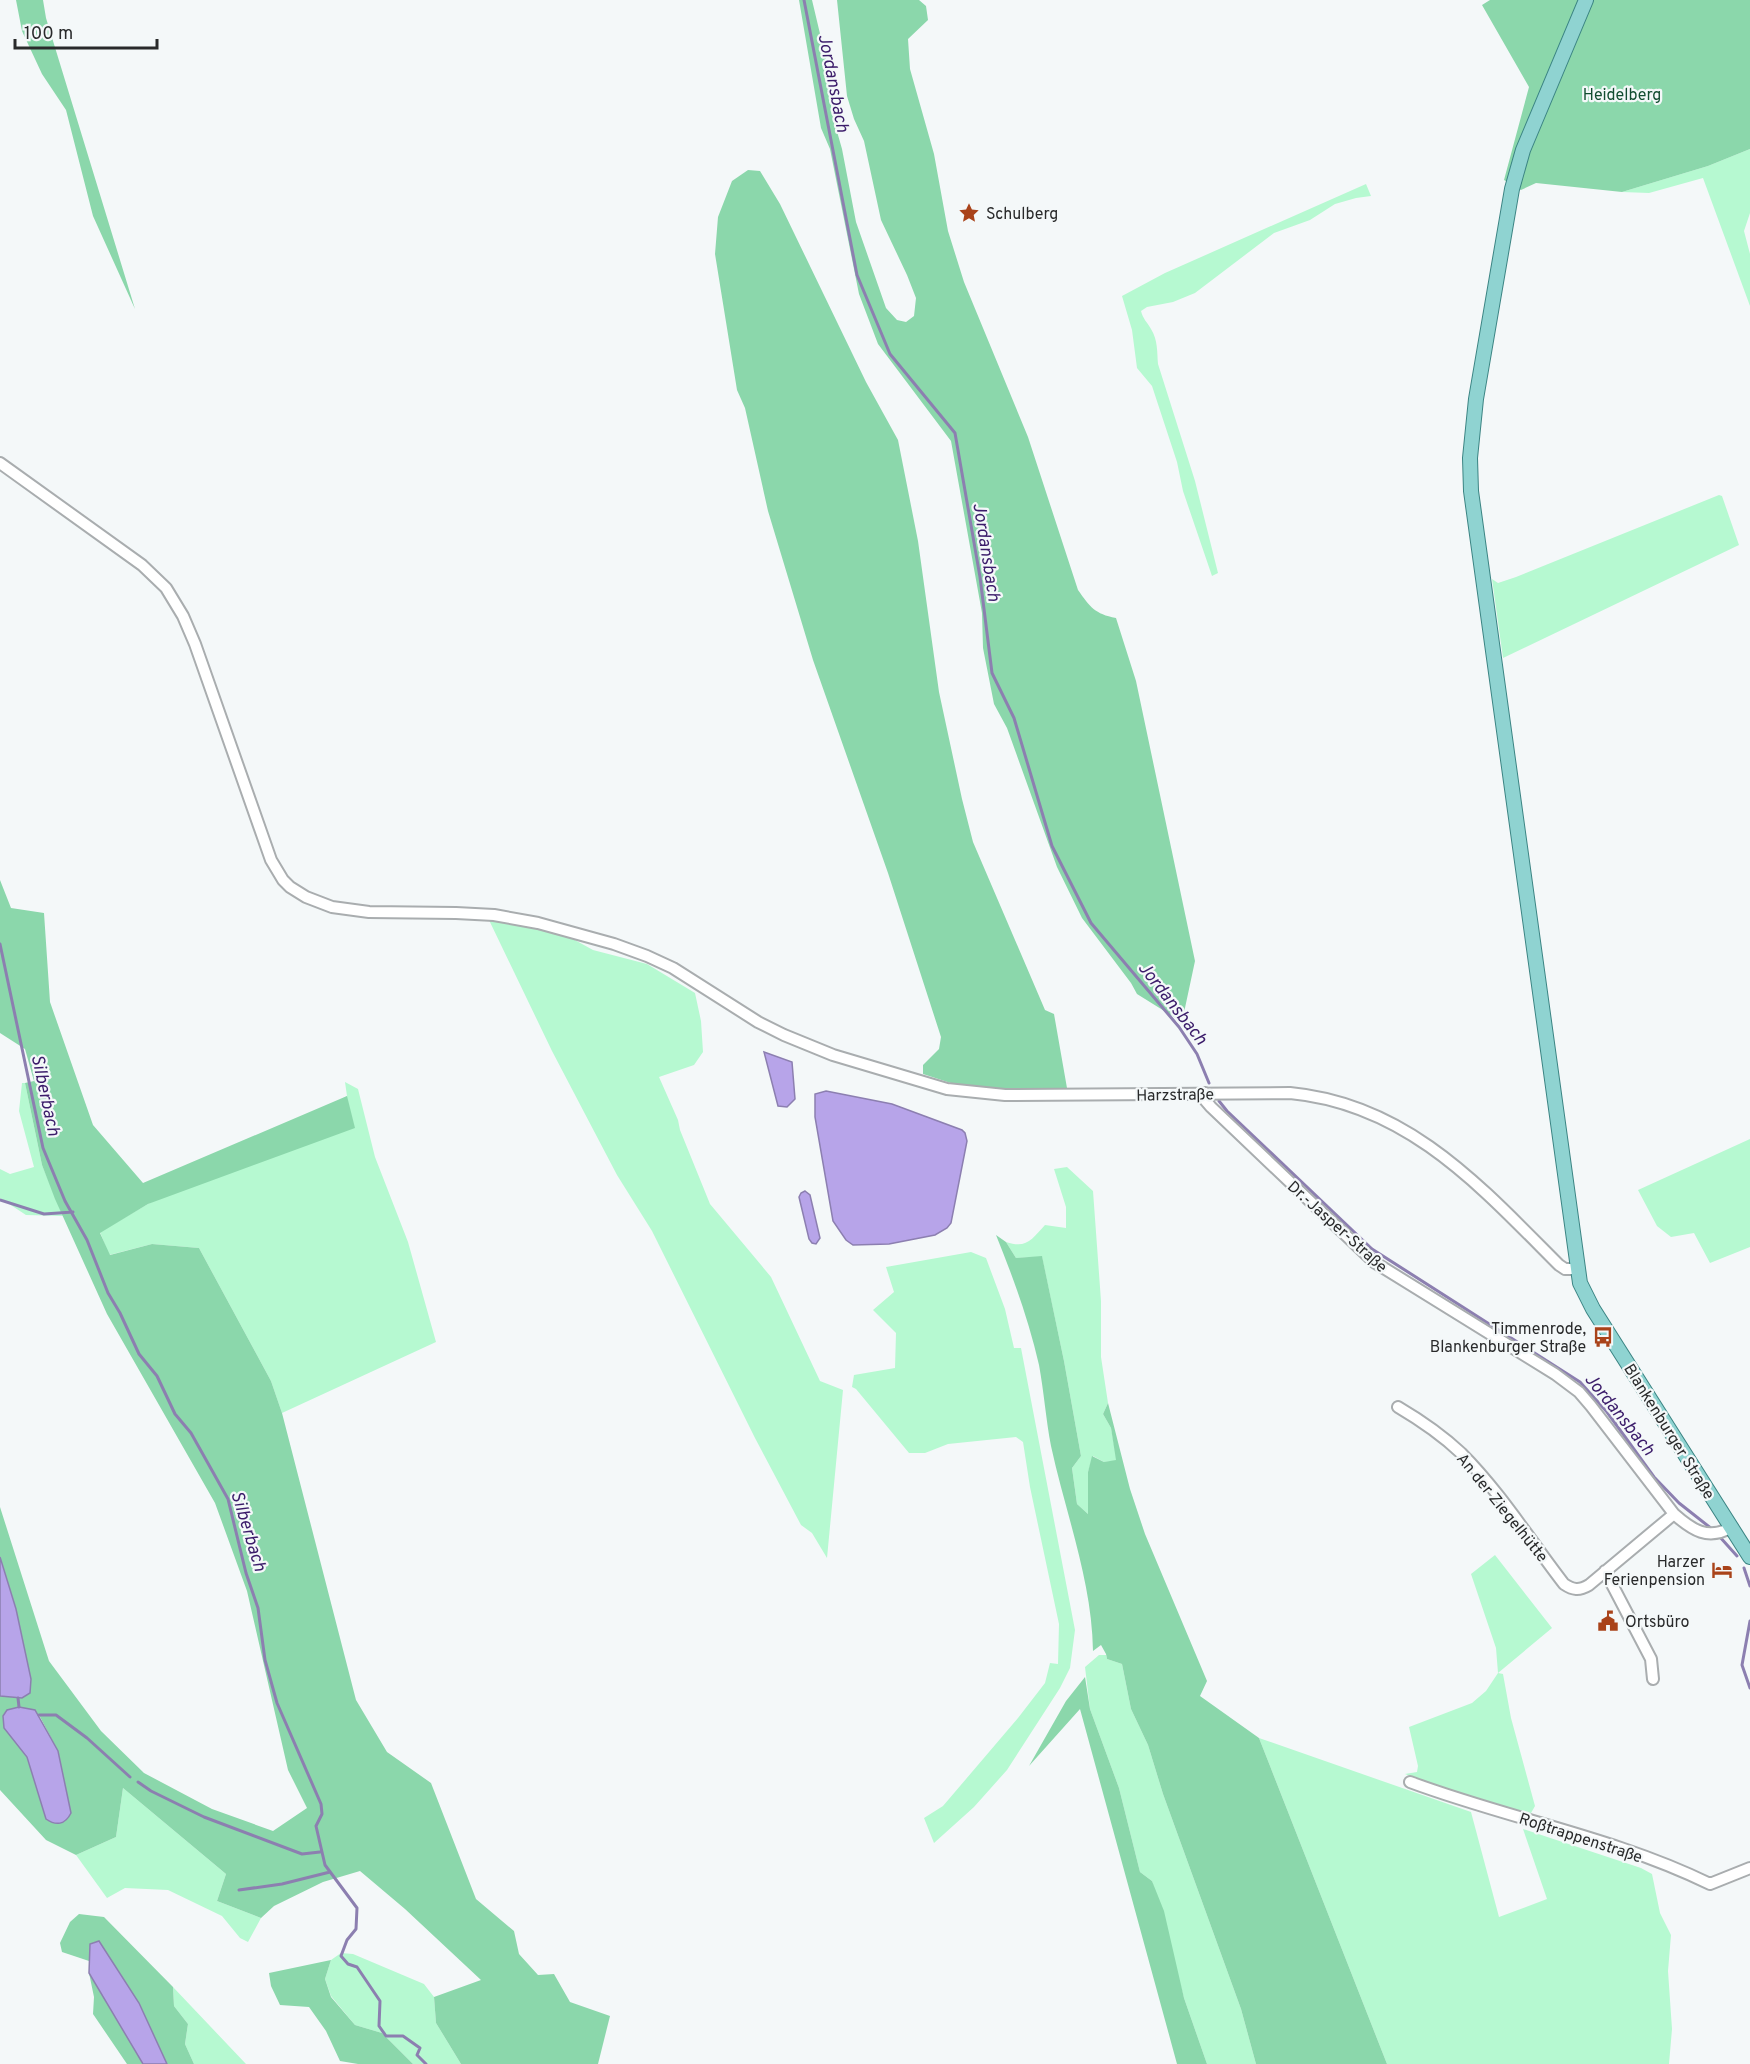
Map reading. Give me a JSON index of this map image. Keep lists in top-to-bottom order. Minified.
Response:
{"streets":{"main road":["Blankenburger Straße"],"street":["Harzstraße","Dr.-Jasper-Straße","An der Ziegelhütte","Roßtrappenstraße"]},"crossings":[["Harzstraße","Dr.-Jasper-Straße"],["Harzstraße","Blankenburger Straße"],["Dr.-Jasper-Straße","Blankenburger Straße"],["Dr.-Jasper-Straße","An der Ziegelhütte"]],"water":["Jordansbach","Silberbach"],"parks":["Heidelberg"],"places":{"place":["Schulberg"],"bus stop":["Timmenrode, Blankenburger Straße"],"hotel":["Harzer Ferienpension"],"public building":["Ortsbüro"]},"scale_bar":"100 m"}
